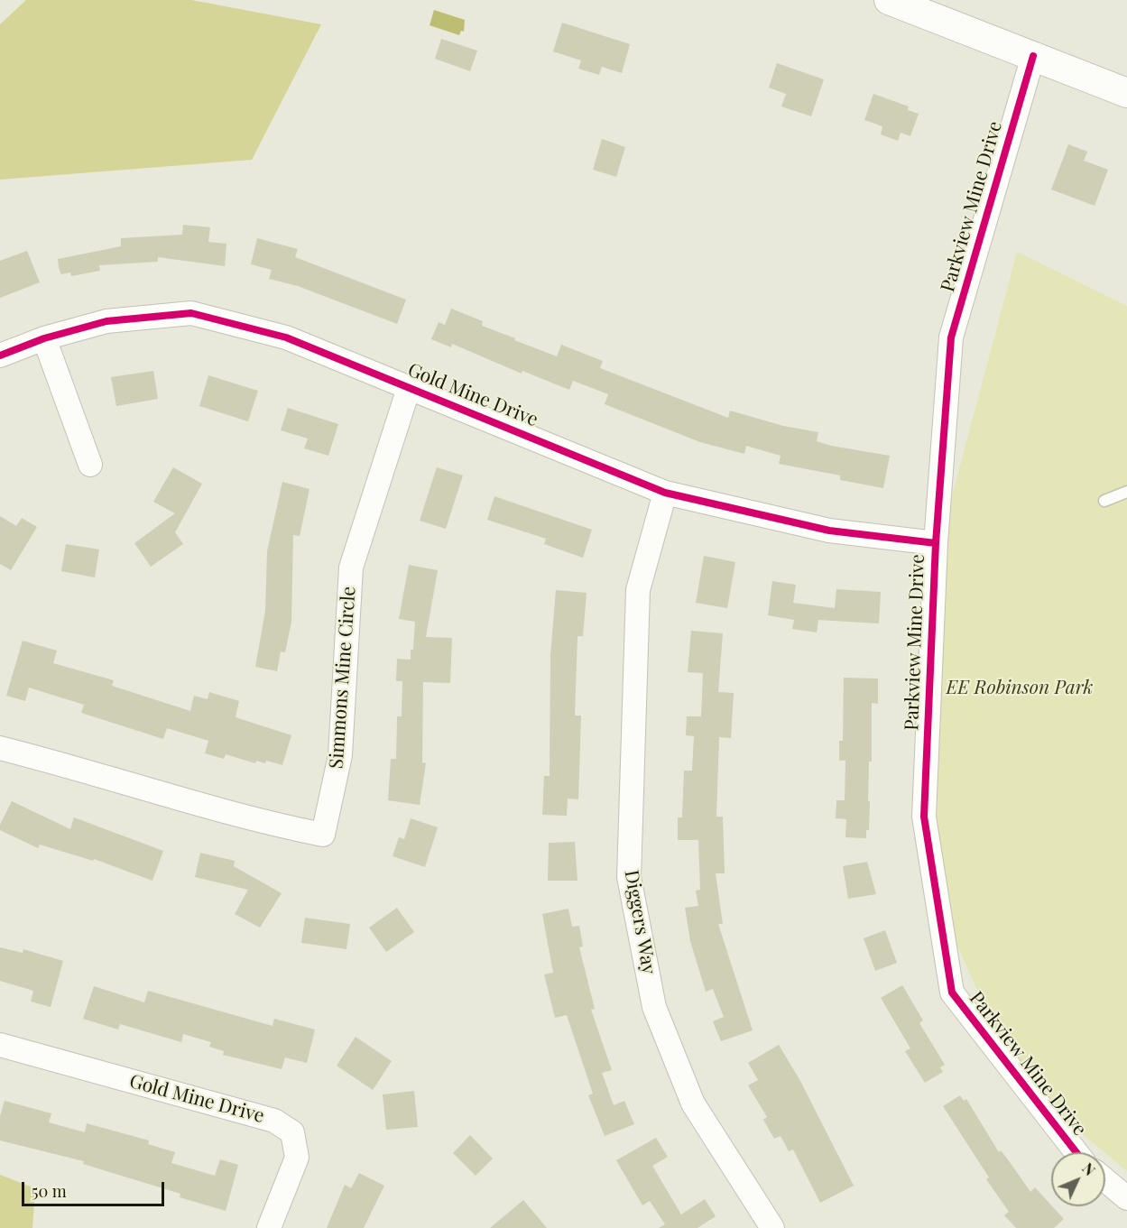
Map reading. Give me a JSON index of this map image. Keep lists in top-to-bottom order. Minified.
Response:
{"streets":{"street":["Parkview Mine Drive","Gold Mine Drive","Simmons Mine Circle","Diggers Way"]},"crossings":[["Parkview Mine Drive","Gold Mine Drive"],["Gold Mine Drive","Simmons Mine Circle"],["Gold Mine Drive","Diggers Way"]],"parks":["EE Robinson Park"],"scale_bar":"50 m","north":"top right"}
